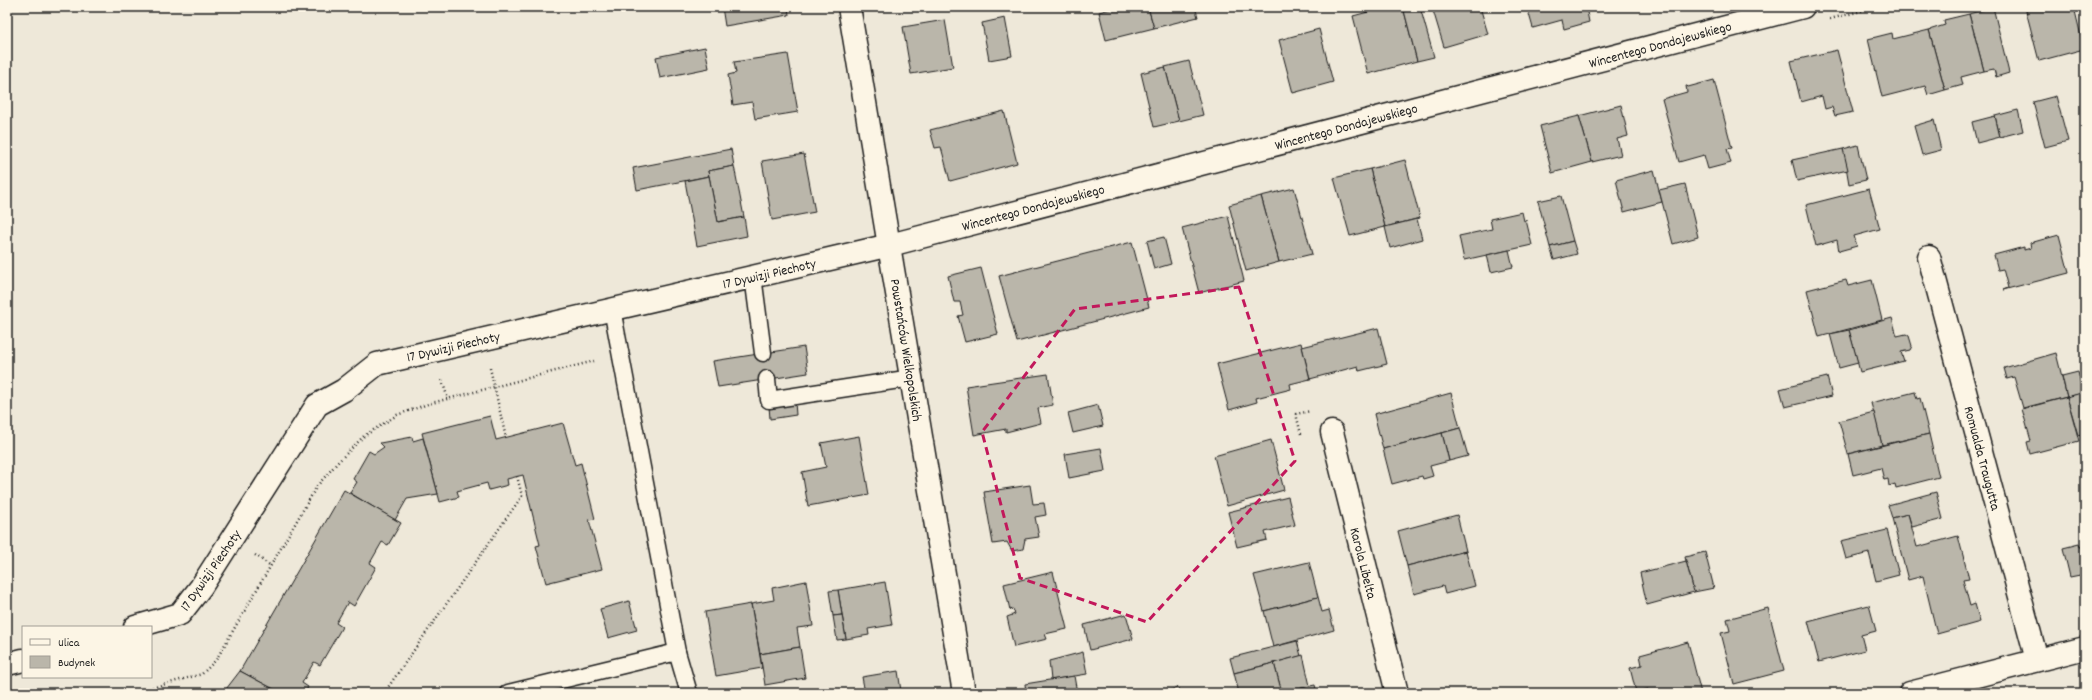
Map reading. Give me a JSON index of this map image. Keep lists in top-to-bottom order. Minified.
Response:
{"streets":{"street":["Wincentego Dondajewskiego","17 Dywizji Piechoty","Powstańców Wielkopolskich","Romualda Traugutta","Karola Libelta"]},"crossings":[["Wincentego Dondajewskiego","17 Dywizji Piechoty"],["Wincentego Dondajewskiego","Powstańców Wielkopolskich"],["17 Dywizji Piechoty","Powstańców Wielkopolskich"]],"legend":["Ulica","Budynek"]}
